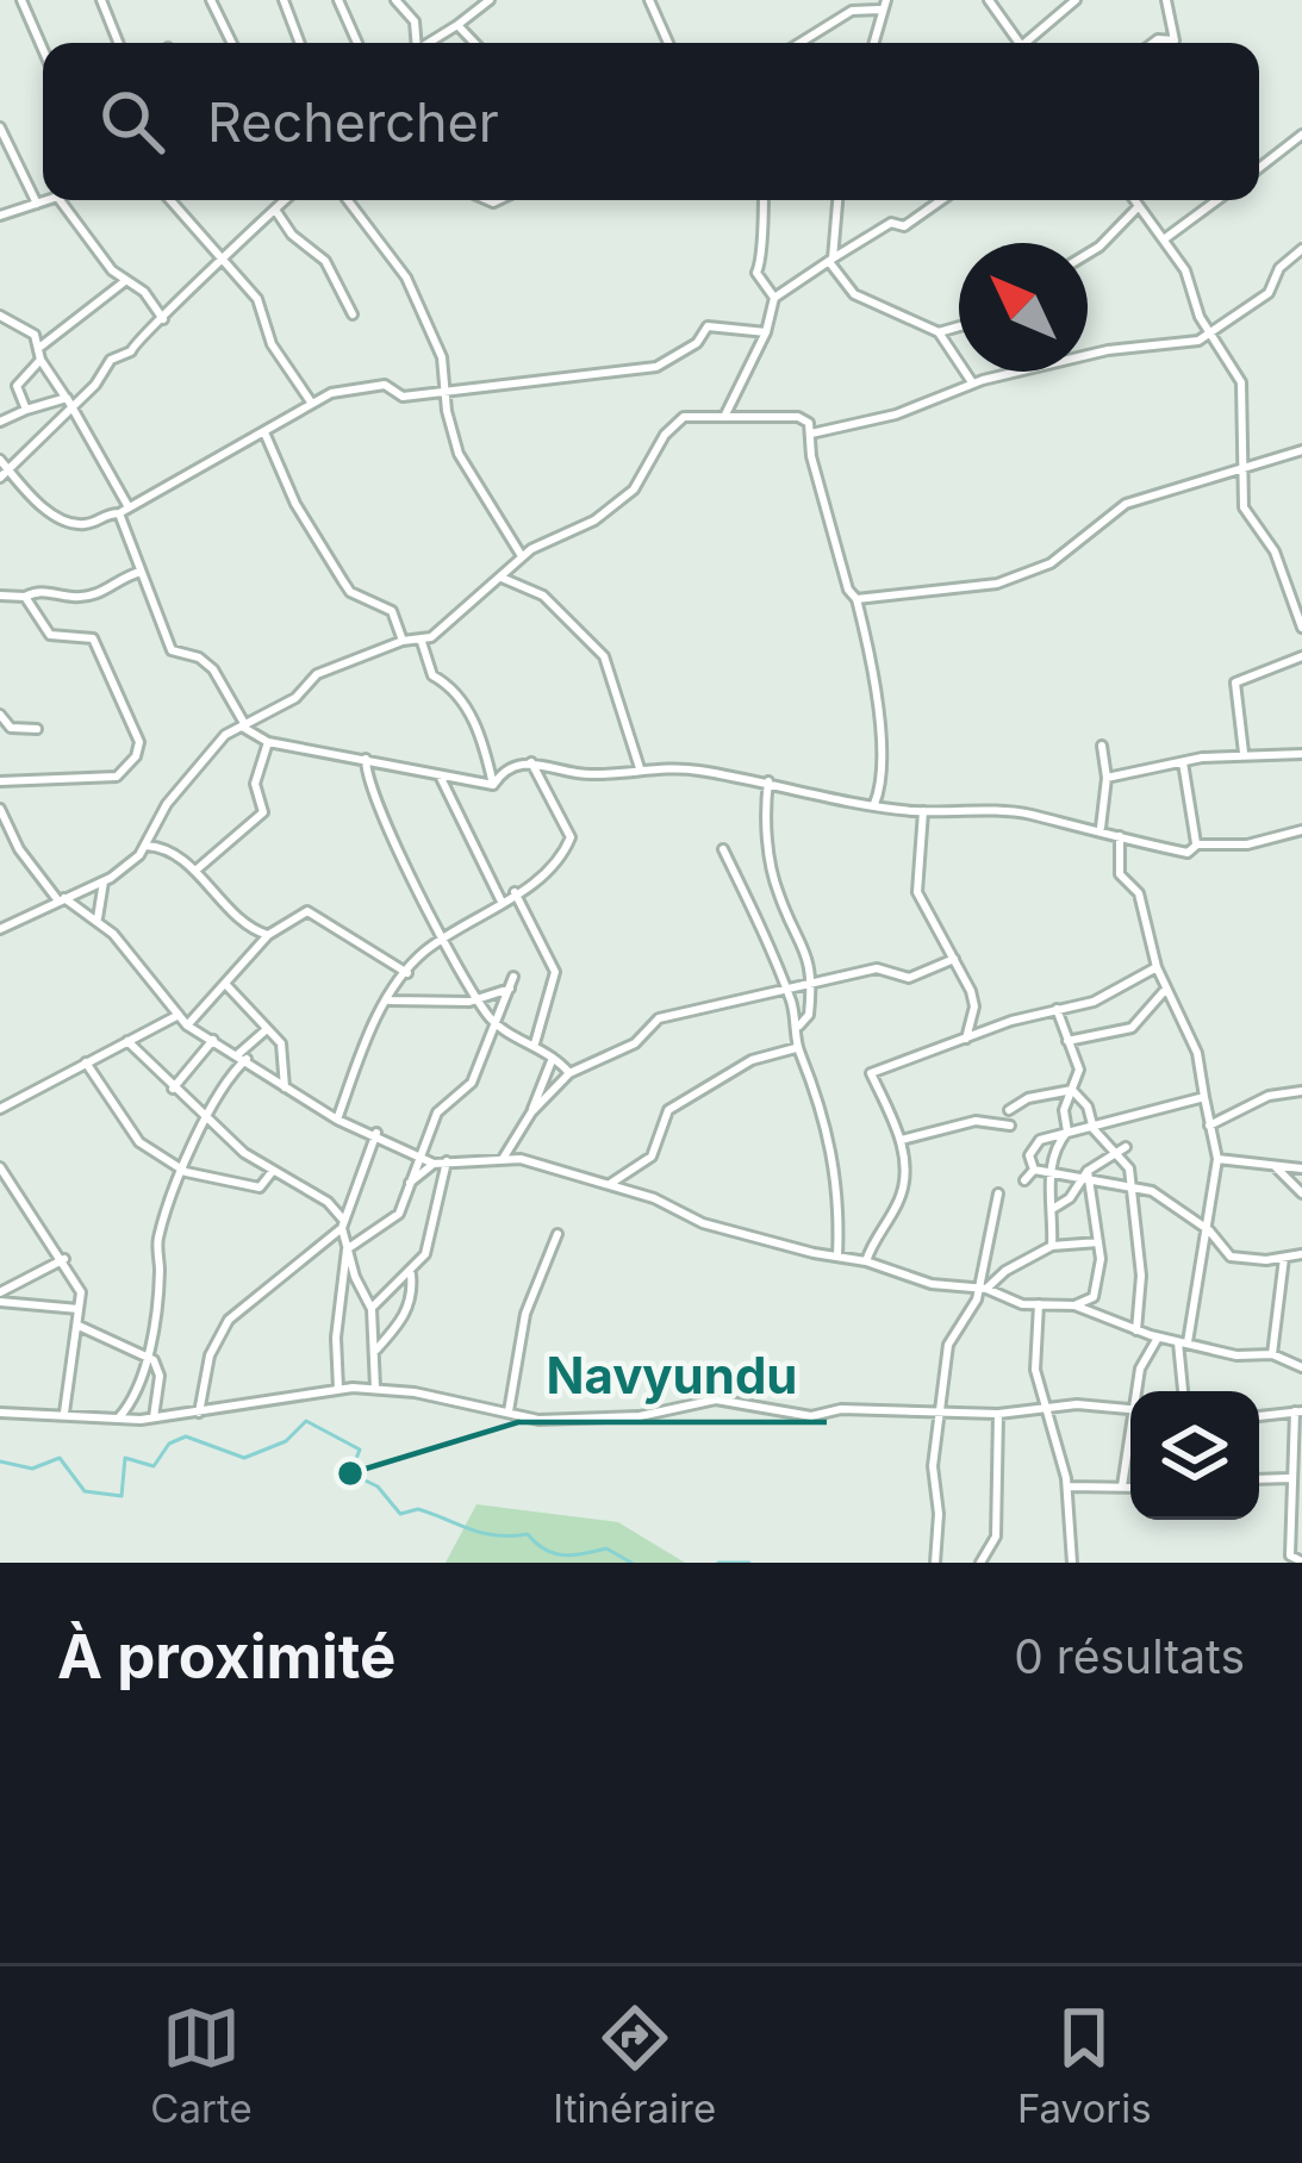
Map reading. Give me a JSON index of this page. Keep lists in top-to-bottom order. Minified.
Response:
{"places":["Navyundu"],"north":"top left","page":{"search":"Rechercher","heading":["À proximité","0 résultats"],"nav":["Carte","Itinéraire","Favoris"]}}
